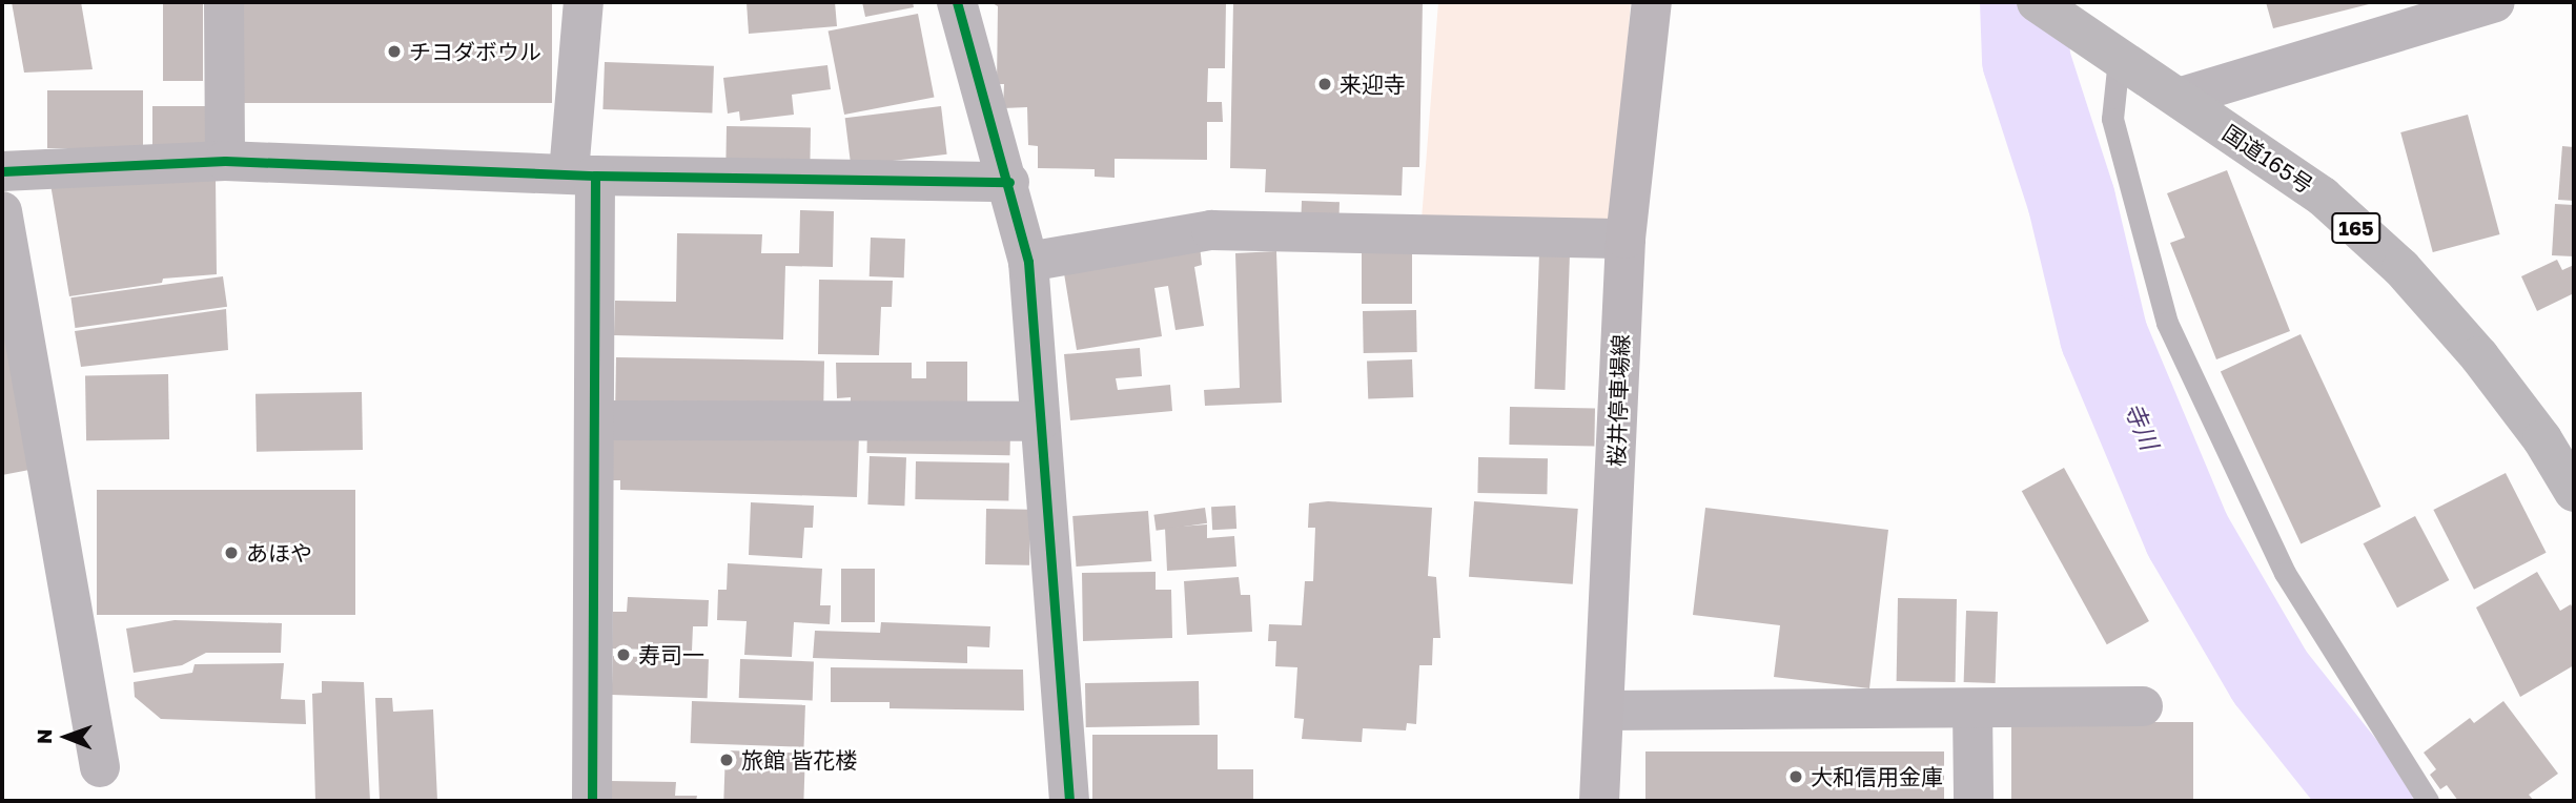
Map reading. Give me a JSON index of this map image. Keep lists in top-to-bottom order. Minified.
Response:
{"streets":{"highway":["国道165号","165"],"main road":["桜井停車場線"]},"water":["寺川"],"places":["チヨダボウル","来迎寺","あほや","寿司一","旅館 皆花楼","大和信用金庫"],"north":"left"}
